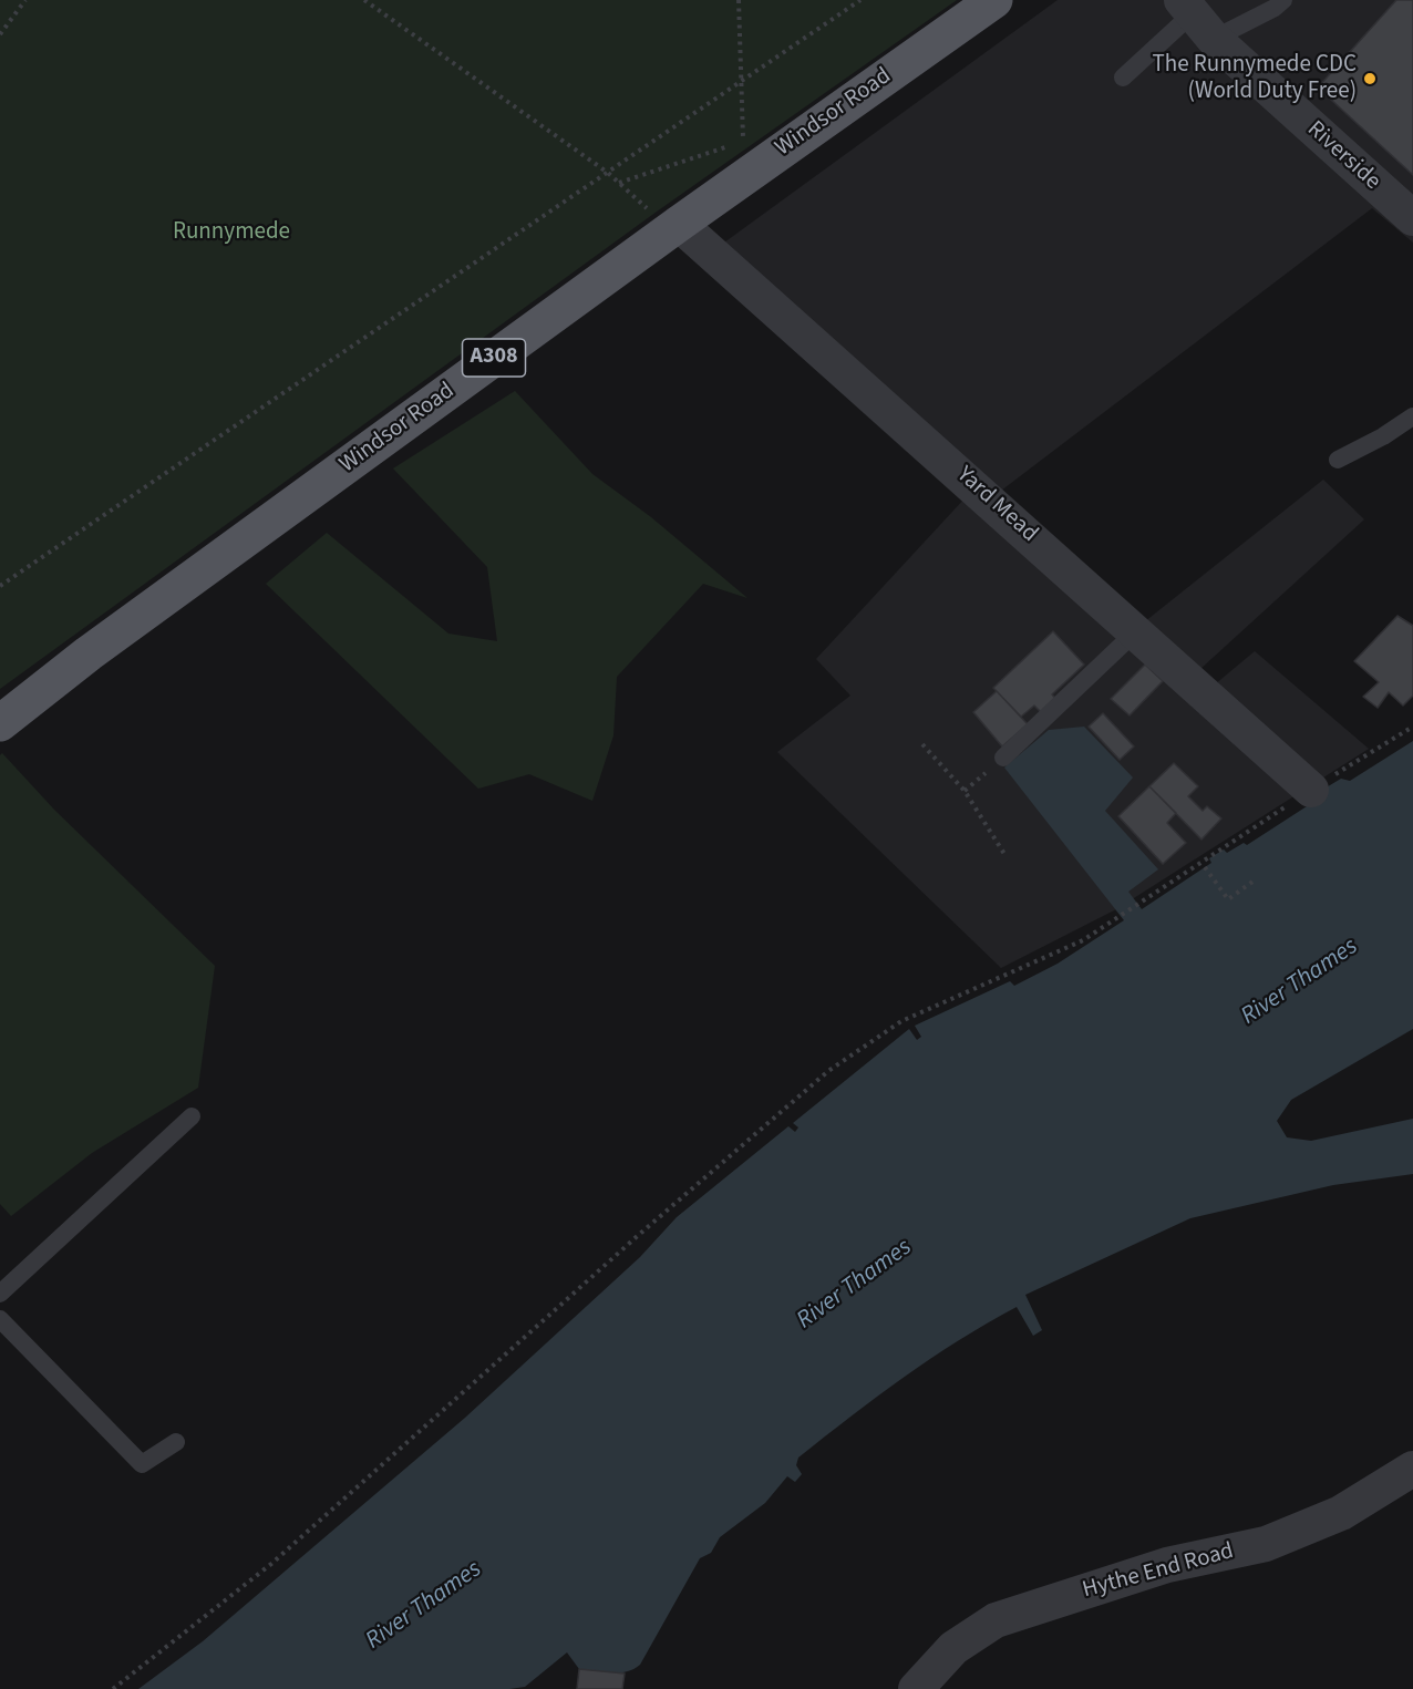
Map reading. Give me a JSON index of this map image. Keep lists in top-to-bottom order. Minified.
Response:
{"streets":{"main road":["Windsor Road","A308"],"street":["Riverside","Yard Mead","Hythe End Road"]},"crossings":[["Windsor Road","Yard Mead"]],"water":["River Thames"],"parks":["Runnymede"],"places":["The Runnymede CDC (World Duty Free)"]}
